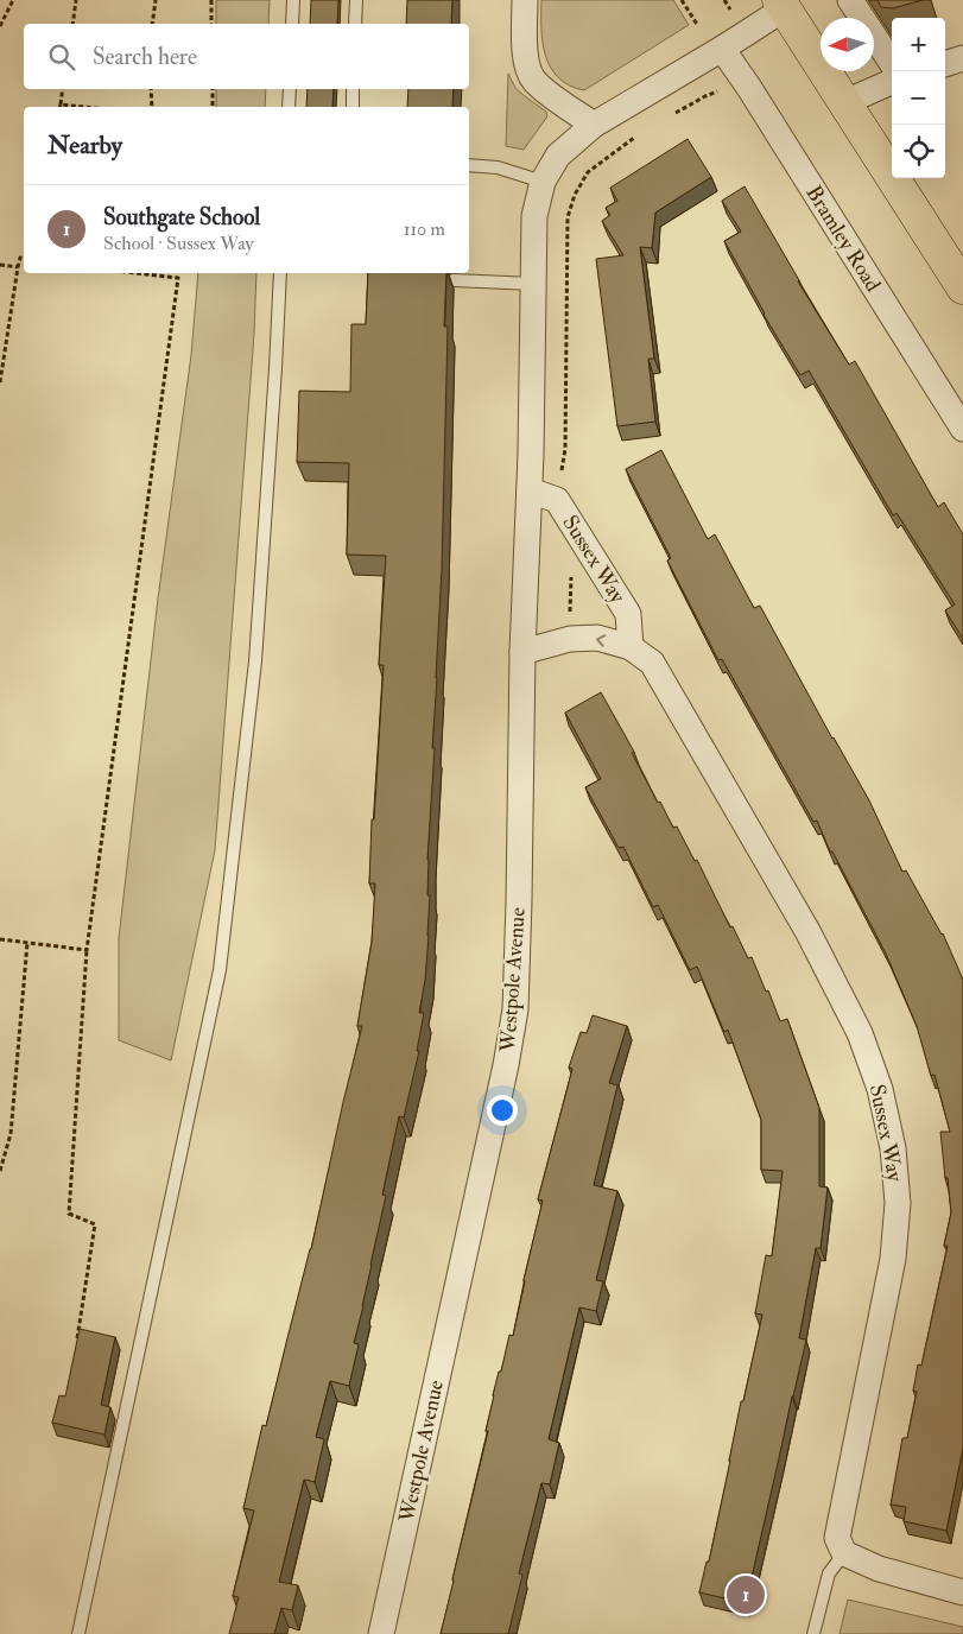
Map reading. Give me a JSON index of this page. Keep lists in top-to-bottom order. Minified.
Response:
{"streets":{"street":["Bramley Road","Sussex Way","Westpole Avenue"]},"crossings":[["Sussex Way","Westpole Avenue"]],"north":"left","page":{"map_buttons":["+","−"],"search":"Search here","heading":"Nearby","list":[{"mark":"1","name":"Southgate School","note":"School · Sussex Way","value":"110 m"}],"pins":"1"}}
